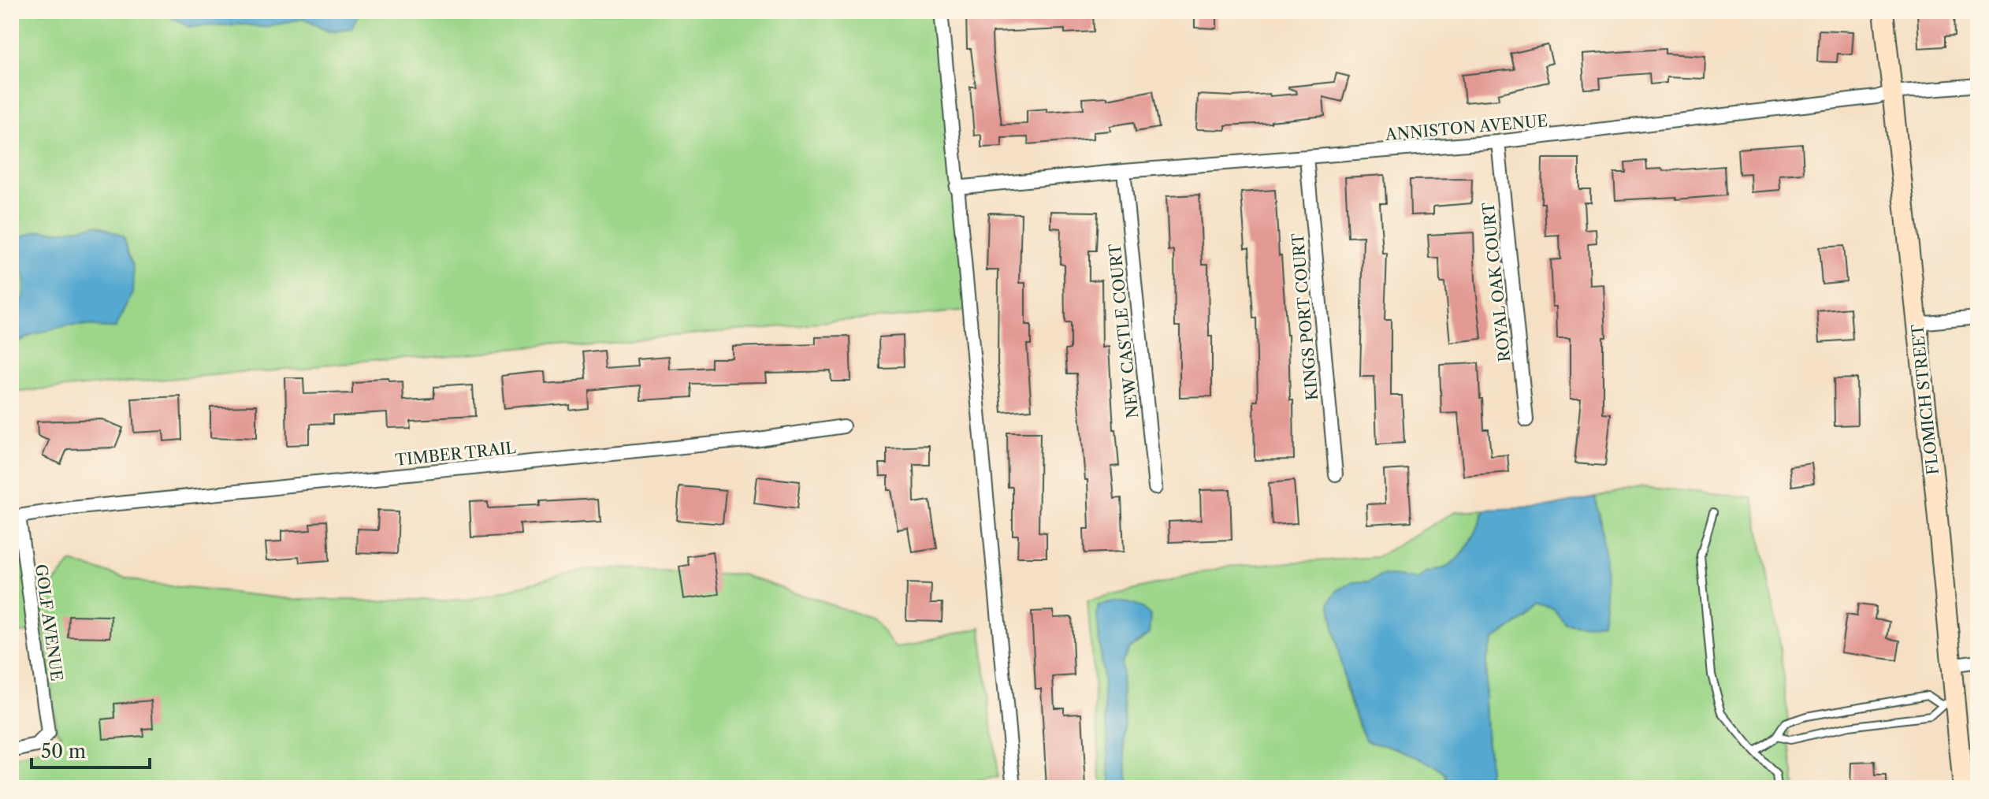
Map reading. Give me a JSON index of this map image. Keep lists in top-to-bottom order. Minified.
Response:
{"streets":{"street":["ANNISTON AVENUE","ROYAL OAK COURT","KINGS PORT COURT","NEW CASTLE COURT","FLOMICH STREET","TIMBER TRAIL","GOLF AVENUE"]},"crossings":[["ANNISTON AVENUE","ROYAL OAK COURT"],["ANNISTON AVENUE","KINGS PORT COURT"],["ANNISTON AVENUE","NEW CASTLE COURT"],["ANNISTON AVENUE","FLOMICH STREET"],["TIMBER TRAIL","GOLF AVENUE"]],"scale_bar":"50 m"}
